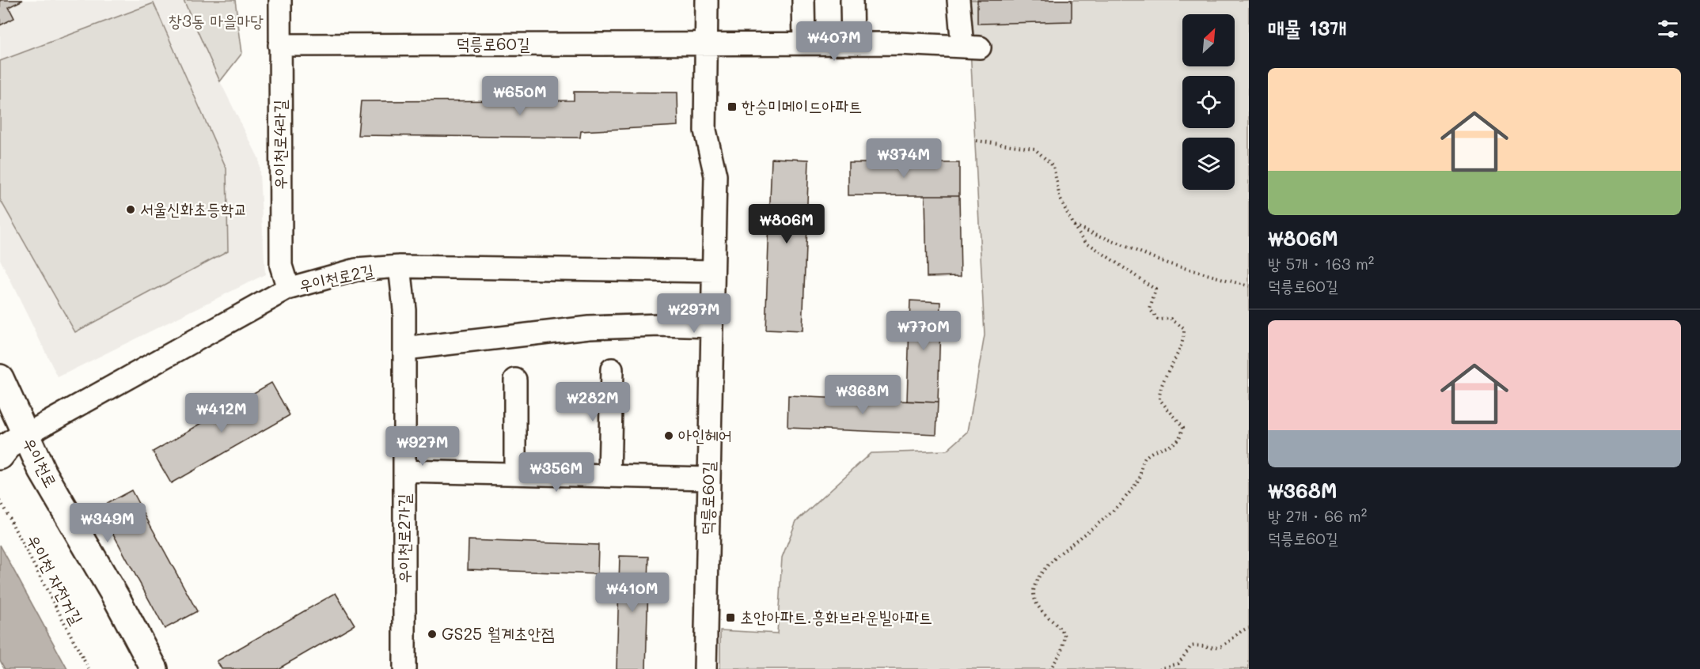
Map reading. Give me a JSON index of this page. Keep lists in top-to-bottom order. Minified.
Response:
{"streets":{"street":["덕릉로60길","우이천로4라길","우이천로2길","우이천로","우이천로2가길"],"path":["우이천 자전거길"]},"crossings":[["덕릉로60길","우이천로4라길"],["덕릉로60길","우이천로2길"],["우이천로4라길","우이천로2길"],["우이천로2길","우이천로"],["우이천로2길","우이천로2가길"]],"parks":["창3동 마을마당"],"places":{"transit":["한승미메이드아파트","초안아파트.흥화브라운빌아파트"],"other":["서울신화초등학교","아인헤어","GS25 월계초안점"]},"north":"top right","page":{"heading":"매물 13개","price":["₩407M","₩650M","₩374M","₩806M","₩297M","₩770M","₩368M","₩282M","₩412M","₩927M","₩356M","₩349M","₩410M"],"list":[{"name":"₩806M","note":"방 5개 · 163 m² · 덕릉로60길"},{"name":"₩368M","note":"방 2개 · 66 m² · 덕릉로60길"}]}}
